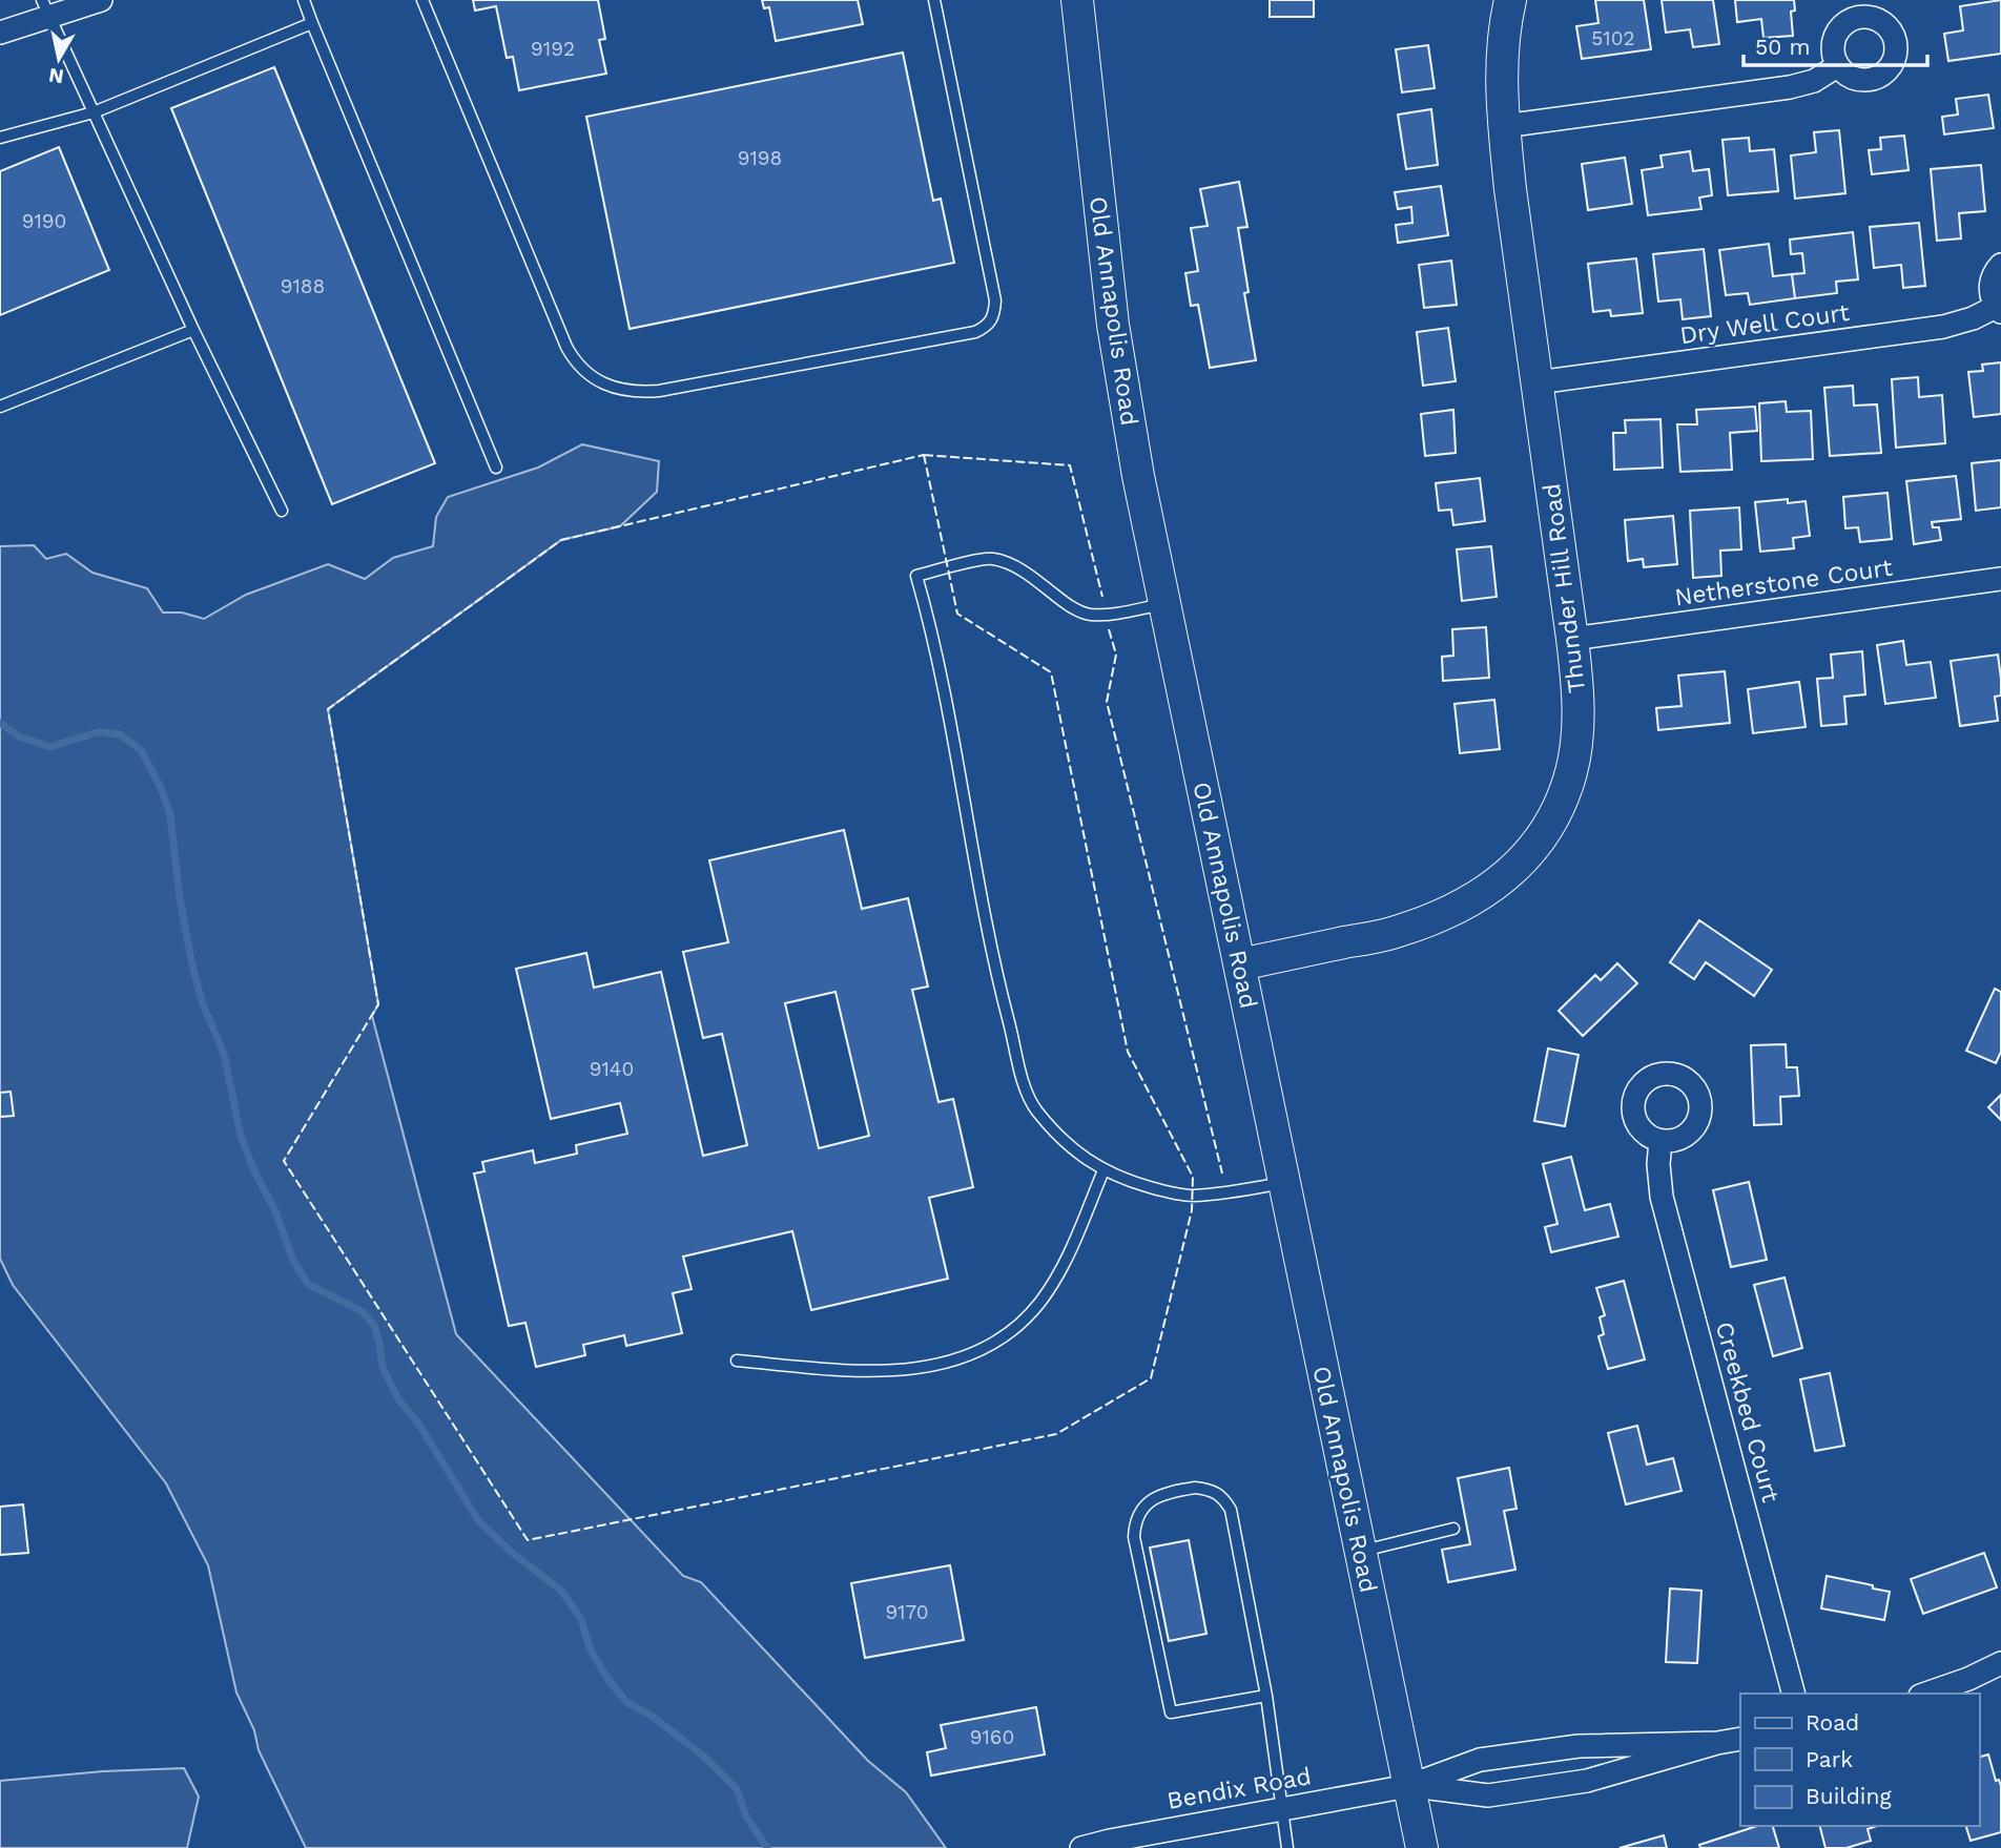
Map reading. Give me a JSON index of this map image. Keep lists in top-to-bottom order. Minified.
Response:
{"streets":{"main road":["Old Annapolis Road","Thunder Hill Road"],"street":["Dry Well Court","Netherstone Court","Creekbed Court","Bendix Road"]},"crossings":[["Old Annapolis Road","Thunder Hill Road"],["Old Annapolis Road","Bendix Road"],["Dry Well Court","Thunder Hill Road"],["Netherstone Court","Thunder Hill Road"]],"house_numbers":["5102","9192","9198","9190","9188","9140","9170","9160"],"legend":["Road","Park","Building"],"scale_bar":"50 m","north":"bottom"}
